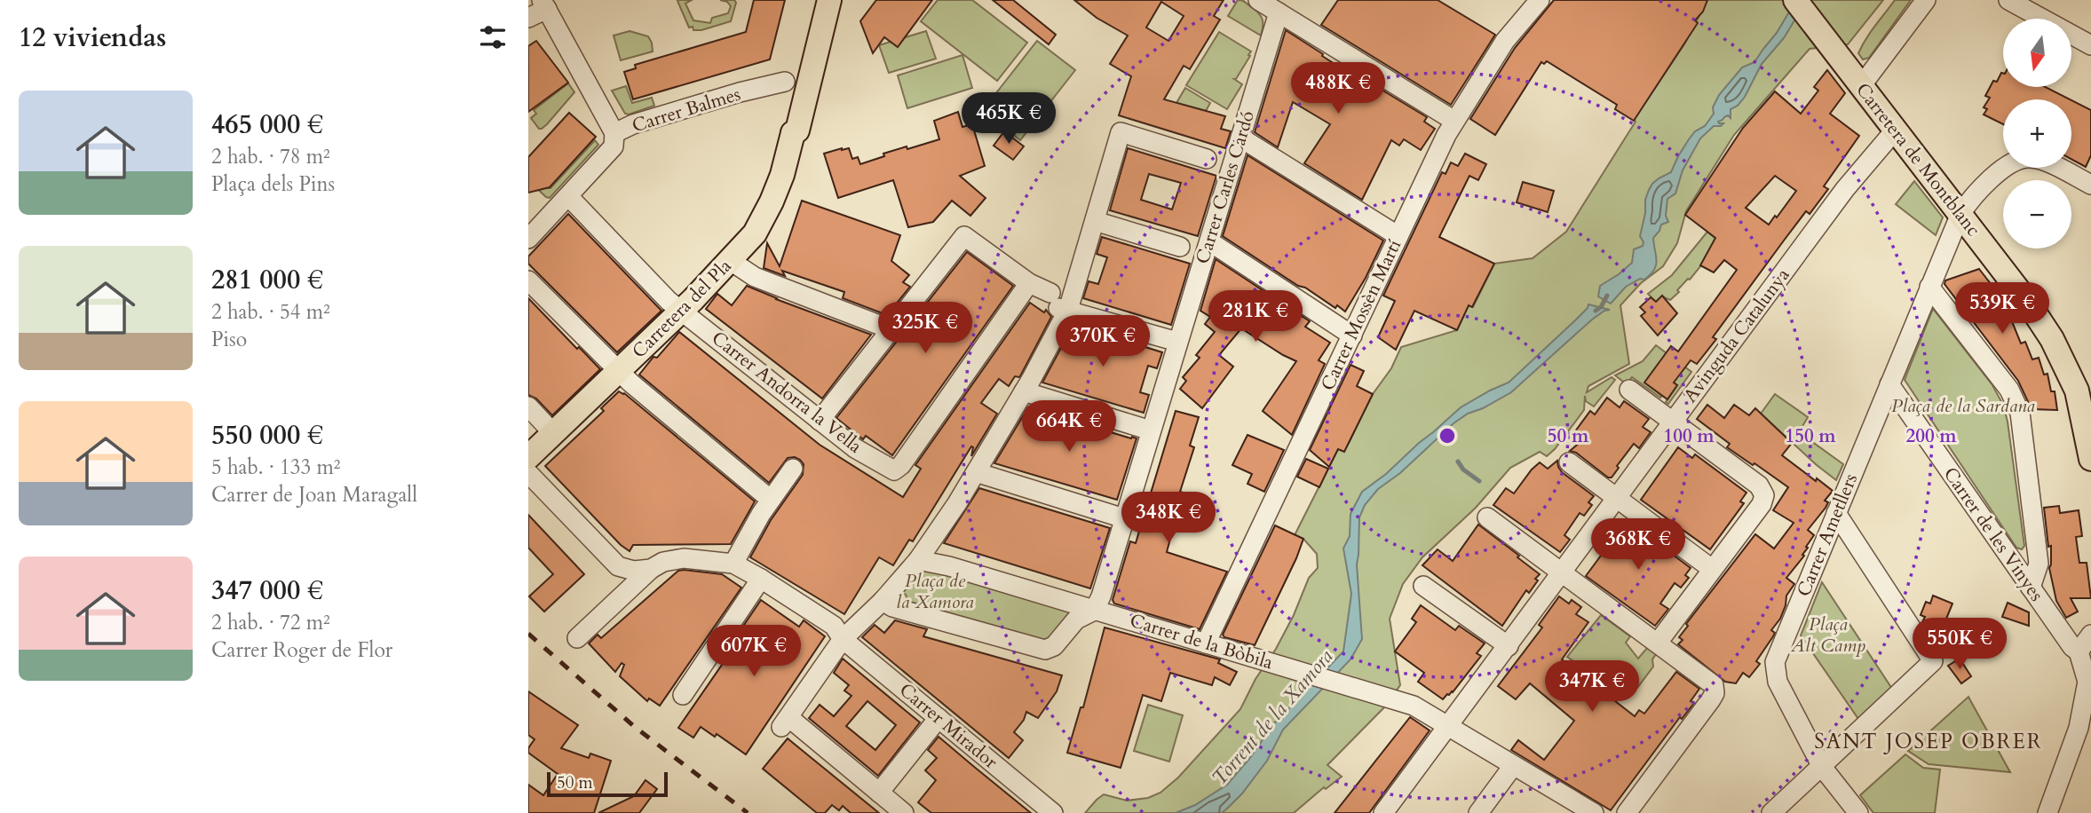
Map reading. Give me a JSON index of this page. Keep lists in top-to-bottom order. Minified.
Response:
{"streets":{"main road":["Carretera de Montblanc","Carretera del Pla"],"street":["Carrer Balmes","Carrer Carles Cardó","Carrer Mossèn Martí","Avinguda Catalunya","Carrer Andorra la Vella","Carrer de les Vinyes","Carrer Ametllers","Carrer de la Bòbila","Carrer Mirador"]},"crossings":[["Carrer Balmes","Carrer Andorra la Vella"],["Carretera de Montblanc","Avinguda Catalunya"],["Carretera de Montblanc","Carrer Ametllers"],["Carrer Carles Cardó","Carrer de la Bòbila"],["Carretera del Pla","Carrer Andorra la Vella"],["Carrer Mossèn Martí","Carrer de la Bòbila"],["Avinguda Catalunya","Carrer de la Bòbila"],["Carrer de les Vinyes","Carrer Ametllers"]],"districts":["SANT JOSEP OBRER"],"water":["Torrent de la Xamora"],"parks":["Plaça de la Sardana","Plaça de la Xamora","Plaça Alt Camp"],"scale_bar":"50 m","north":"bottom","page":{"heading":"12 viviendas","map_buttons":["+","−"],"price":["488K €","465K €","539K €","281K €","325K €","370K €","664K €","348K €","368K €","550K €","607K €","347K €"],"list":[{"name":"465 000 €","note":"2 hab. · 78 m² · Plaça dels Pins"},{"name":"281 000 €","note":"2 hab. · 54 m² · Piso"},{"name":"550 000 €","note":"5 hab. · 133 m² · Carrer de Joan Maragall"},{"name":"347 000 €","note":"2 hab. · 72 m² · Carrer Roger de Flor"}],"scale":"50 m"},"rings":["50 m","100 m","150 m","200 m"]}
